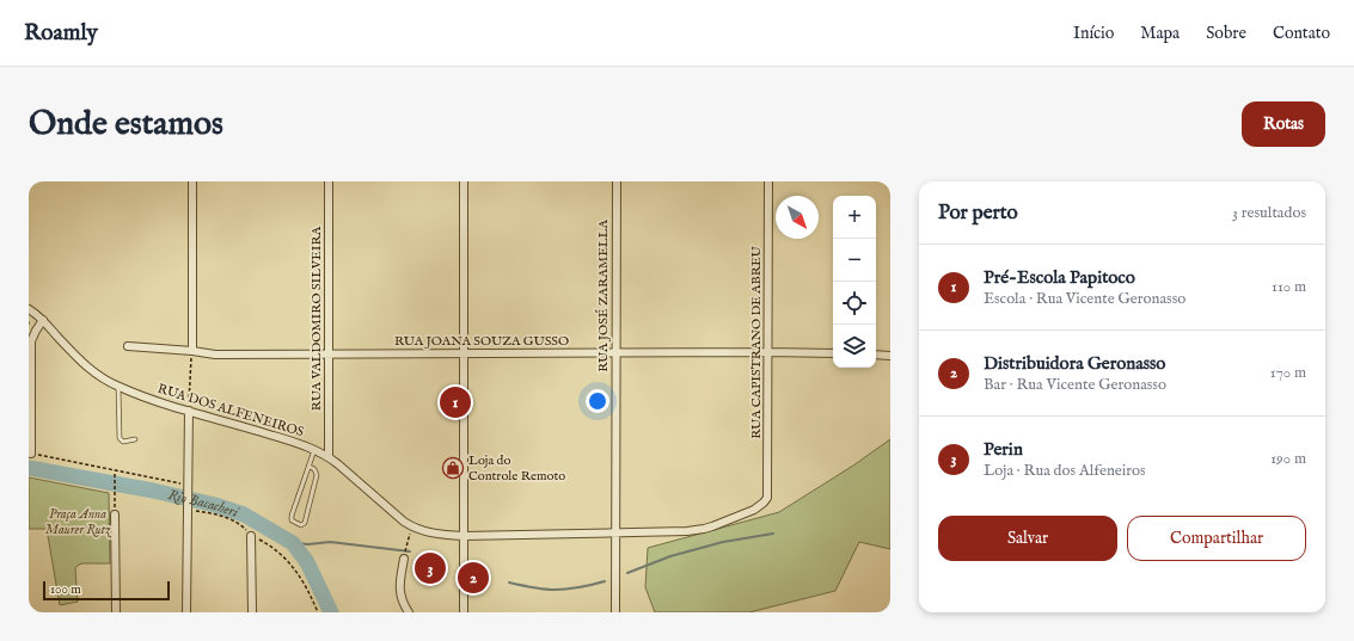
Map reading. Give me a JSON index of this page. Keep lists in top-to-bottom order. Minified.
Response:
{"streets":{"street":["RUA JOSÉ ZARAMELLA","RUA VALDOMIRO SILVEIRA","RUA JOANA SOUZA GUSSO","RUA CAPISTRANO DE ABREU","RUA DOS ALFENEIROS"]},"crossings":[["RUA JOSÉ ZARAMELLA","RUA JOANA SOUZA GUSSO"],["RUA JOSÉ ZARAMELLA","RUA CAPISTRANO DE ABREU"],["RUA VALDOMIRO SILVEIRA","RUA JOANA SOUZA GUSSO"],["RUA VALDOMIRO SILVEIRA","RUA DOS ALFENEIROS"],["RUA JOANA SOUZA GUSSO","RUA CAPISTRANO DE ABREU"]],"water":["Rio Bacacheri"],"parks":["Praça Anna Maurer Rutz"],"places":{"shop":["Loja do Controle Remoto"]},"scale_bar":"100 m","north":"bottom right","page":{"header":"Roamly","nav":["Início","Mapa","Sobre","Contato"],"buttons":["Rotas",["Salvar","Compartilhar"]],"title":"Onde estamos","heading":["Por perto","3 resultados"],"map_buttons":["+","−"],"list":[{"mark":"1","name":"Pré-Escola Papitoco","note":"Escola · Rua Vicente Geronasso","value":"110 m"},{"mark":"2","name":"Distribuidora Geronasso","note":"Bar · Rua Vicente Geronasso","value":"170 m"},{"mark":"3","name":"Perin","note":"Loja · Rua dos Alfeneiros","value":"190 m"}],"pins":["1","3","2"],"scale":"100 m"}}
